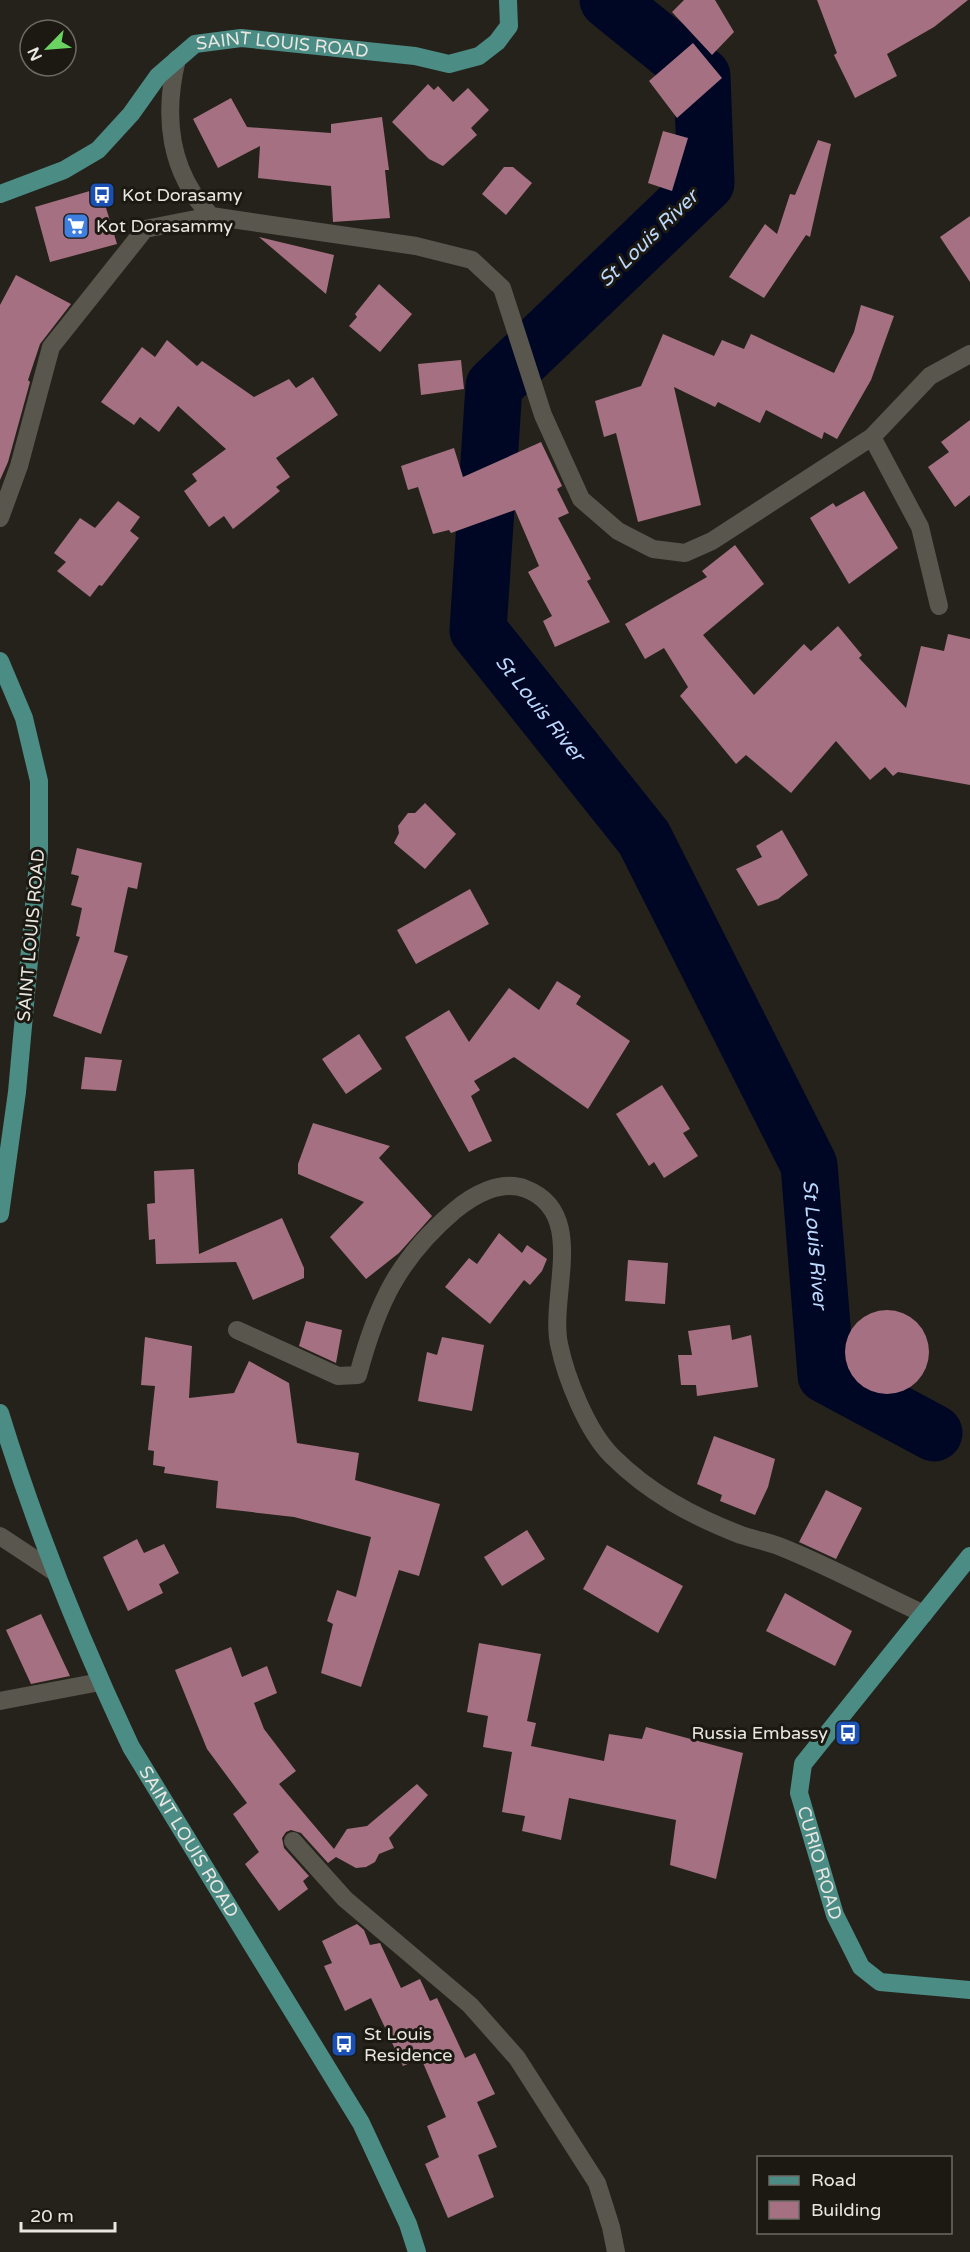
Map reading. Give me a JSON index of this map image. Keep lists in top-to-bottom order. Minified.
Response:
{"streets":{"main road":["SAINT LOUIS ROAD","CURIO ROAD"]},"water":["St Louis River"],"places":{"bus stop":["Kot Dorasamy","Russia Embassy","St Louis Residence"],"supermarket":["Kot Dorasammy"]},"legend":["Road","Building"],"scale_bar":"20 m","north":"bottom left"}
